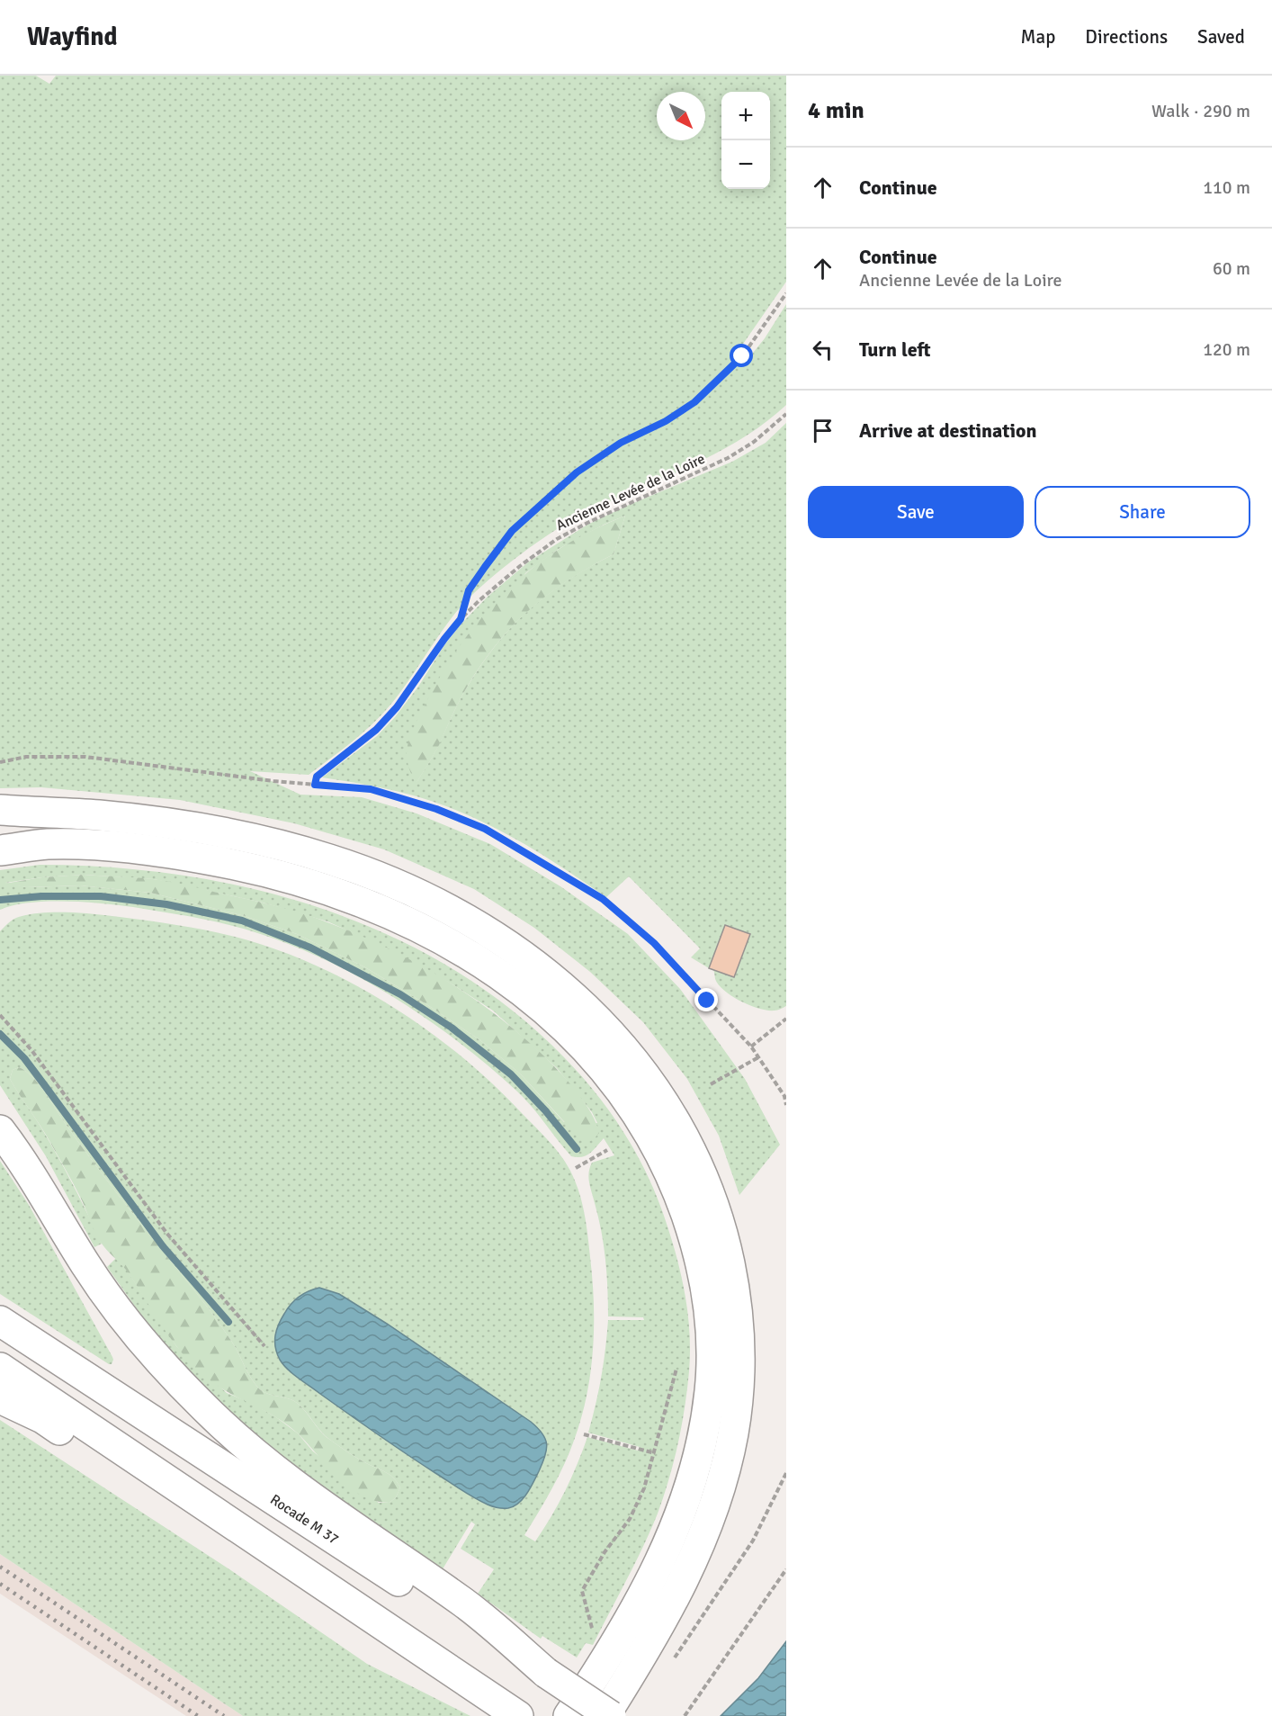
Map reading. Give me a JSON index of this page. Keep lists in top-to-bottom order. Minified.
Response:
{"streets":{"highway":["Rocade M 37"],"path":["Ancienne Levée de la Loire"]},"north":"bottom right","page":{"header":"Wayfind","nav":["Map","Directions","Saved"],"heading":["4 min","Walk · 290 m"],"map_buttons":["+","−"],"list":[["Continue","110 m"],["Continue","Ancienne Levée de la Loire","60 m"],["Turn left","120 m"],"Arrive at destination"],"buttons":["Save","Share"]}}
